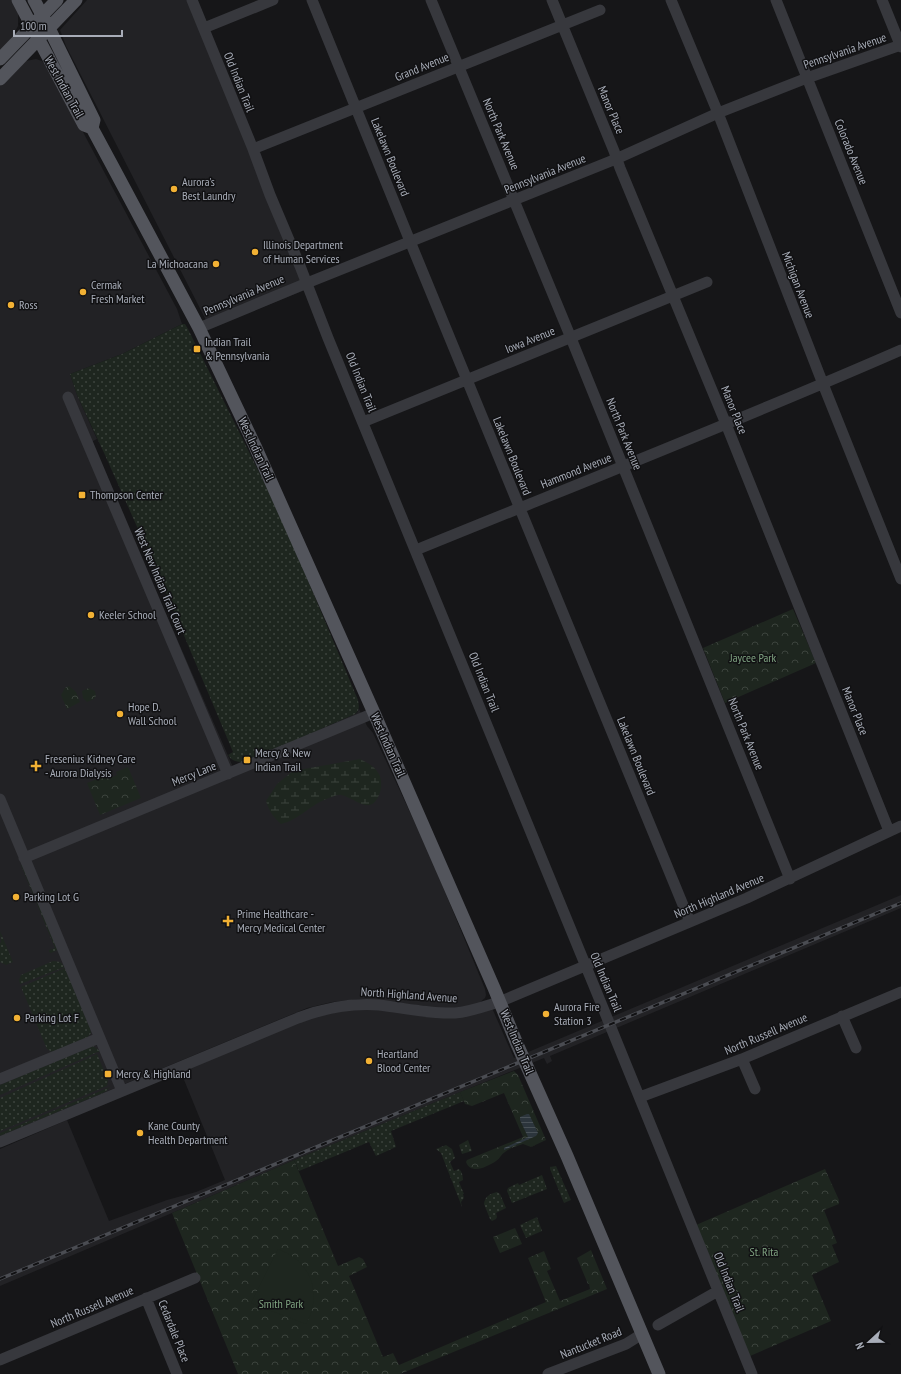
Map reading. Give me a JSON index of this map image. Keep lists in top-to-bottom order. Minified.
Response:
{"streets":{"main road":["West Indian Trail"],"street":["Pennsylvania Avenue","Grand Avenue","Old Indian Trail","Manor Place","North Park Avenue","Colorado Avenue","Lakelawn Boulevard","Michigan Avenue","Iowa Avenue","Hammond Avenue","West New Indian Trail Court","Mercy Lane","North Highland Avenue","North Russell Avenue","Cedardale Place","Nantucket Road"]},"crossings":[["Pennsylvania Avenue","Old Indian Trail"],["Pennsylvania Avenue","West Indian Trail"],["Pennsylvania Avenue","Manor Place"],["Pennsylvania Avenue","North Park Avenue"],["Pennsylvania Avenue","Colorado Avenue"],["Pennsylvania Avenue","Lakelawn Boulevard"],["Pennsylvania Avenue","Michigan Avenue"],["Grand Avenue","Old Indian Trail"],["Grand Avenue","Manor Place"],["Grand Avenue","North Park Avenue"],["Grand Avenue","Lakelawn Boulevard"],["Old Indian Trail","Iowa Avenue"],["Old Indian Trail","Hammond Avenue"],["Old Indian Trail","North Highland Avenue"],["Old Indian Trail","North Russell Avenue"],["West Indian Trail","Mercy Lane"],["West Indian Trail","North Highland Avenue"],["West Indian Trail","Nantucket Road"],["Manor Place","Iowa Avenue"],["Manor Place","Hammond Avenue"],["Manor Place","North Highland Avenue"],["North Park Avenue","Iowa Avenue"],["North Park Avenue","Hammond Avenue"],["North Park Avenue","North Highland Avenue"],["Lakelawn Boulevard","Iowa Avenue"],["Lakelawn Boulevard","Hammond Avenue"],["Lakelawn Boulevard","North Highland Avenue"],["Michigan Avenue","Hammond Avenue"],["West New Indian Trail Court","Mercy Lane"],["North Russell Avenue","Cedardale Place"]],"parks":["Jaycee Park","St. Rita","Smith Park"],"places":{"other":["Aurora's Best Laundry","Illinois Department of Human Services","La Michoacana","Cermak Fresh Market","Ross","Keeler School","Hope D. Wall School","Parking Lot G","Aurora Fire Station 3","Parking Lot F","Heartland Blood Center","Kane County Health Department"],"transit":["Indian Trail & Pennsylvania","Thompson Center","Mercy & New Indian Trail","Mercy & Highland"],"health":["Fresenius Kidney Care - Aurora Dialysis","Prime Healthcare - Mercy Medical Center"]},"scale_bar":"100 m","north":"left"}
